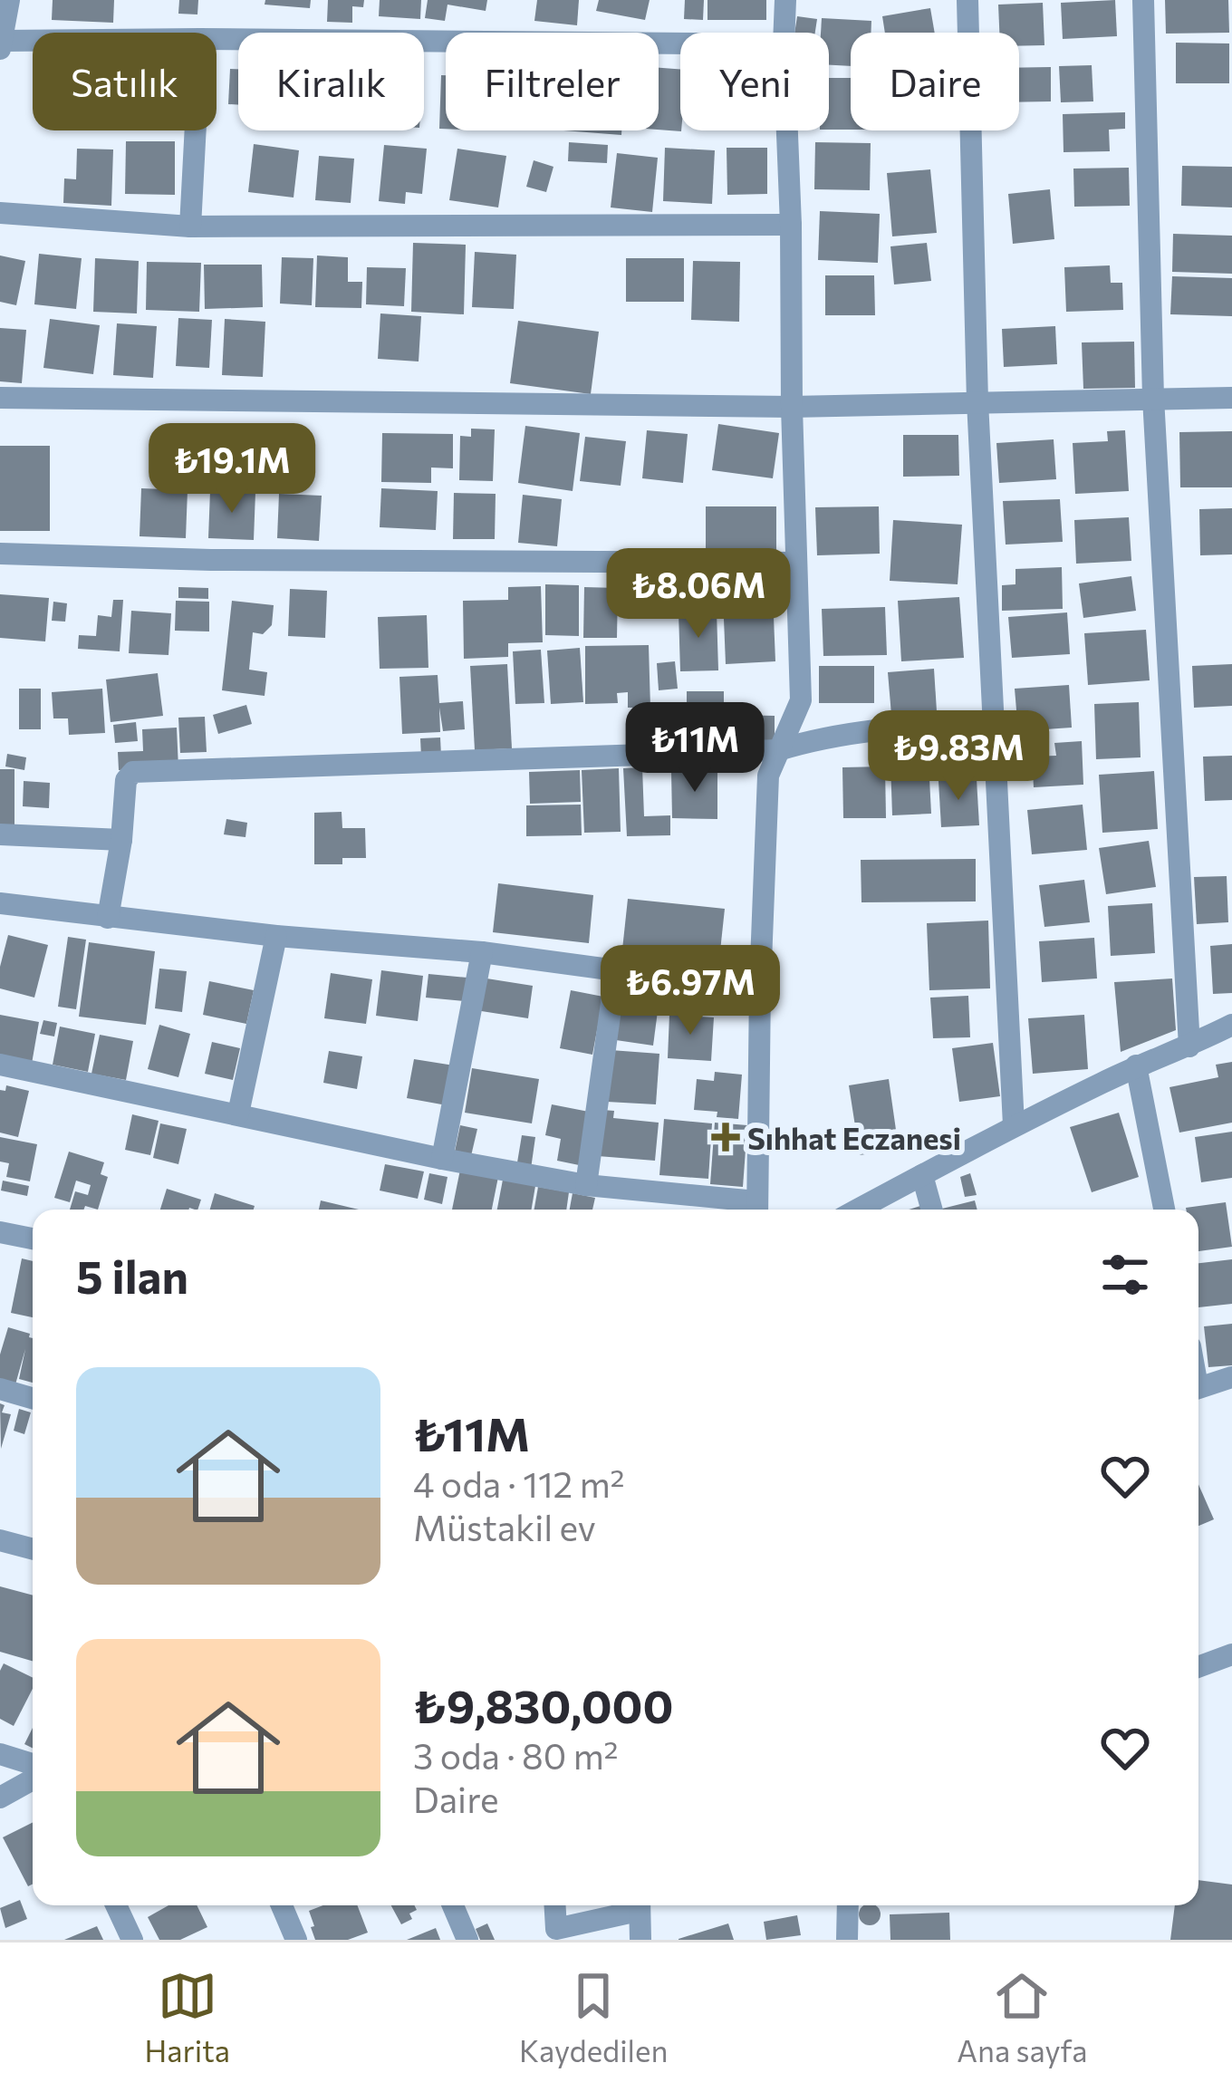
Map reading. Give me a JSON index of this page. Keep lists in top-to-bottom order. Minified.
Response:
{"places":{"health":["Sıhhat Eczanesi"]},"page":{"chip":["Satılık","Kiralık","Filtreler","Yeni","Daire"],"price":["₺19.1M","₺8.06M","₺11M","₺9.83M","₺6.97M"],"heading":"5 ilan","list":[{"name":"₺11M","note":"4 oda · 112 m² · Müstakil ev"},{"name":"₺9,830,000","note":"3 oda · 80 m² · Daire"}],"tabs":["Harita","Kaydedilen","Ana sayfa"]}}
